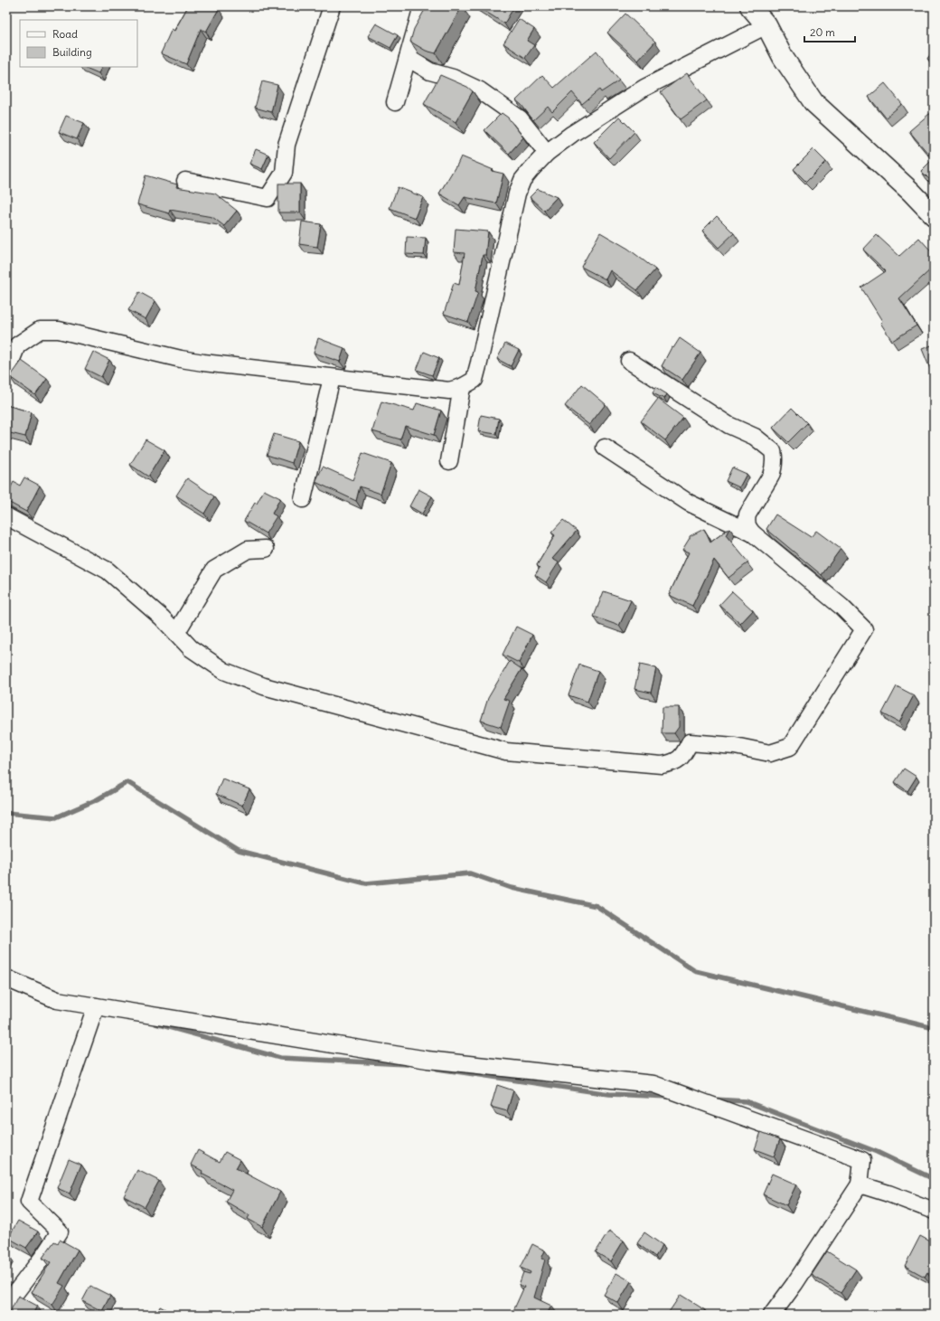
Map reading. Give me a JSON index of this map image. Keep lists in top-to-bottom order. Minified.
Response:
{"legend":["Road","Building"],"scale_bar":"20 m"}
